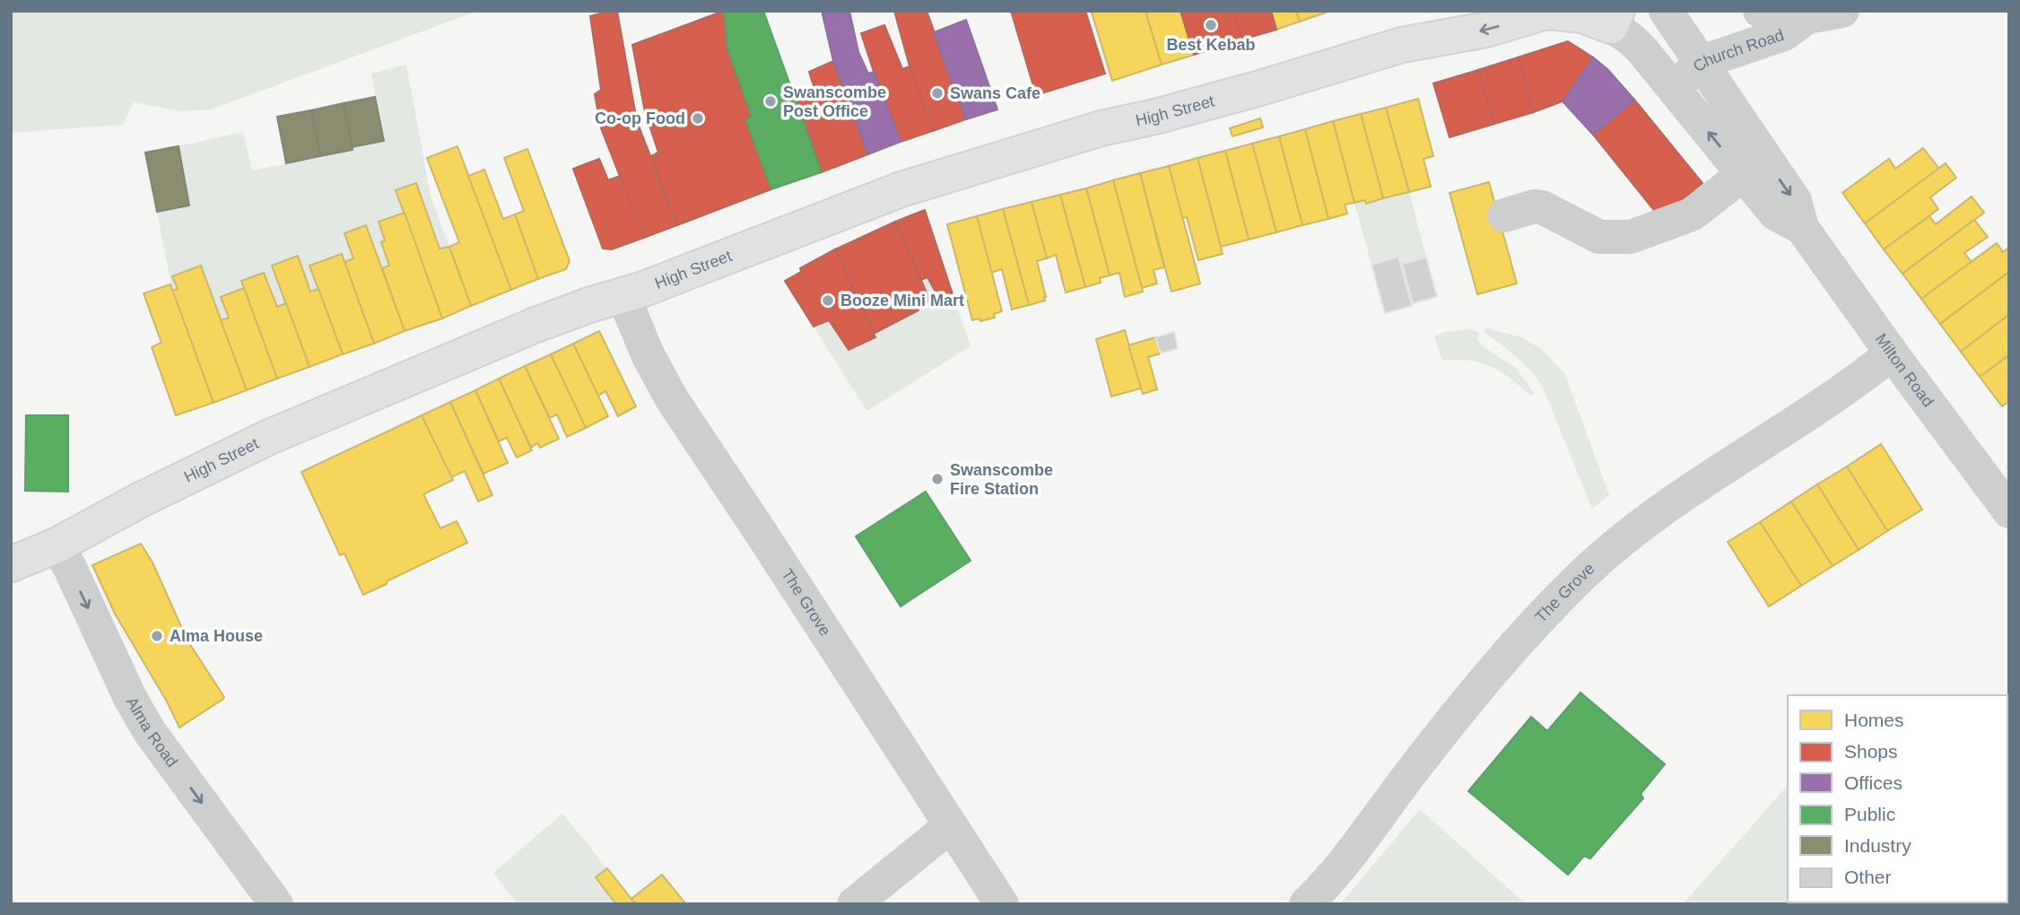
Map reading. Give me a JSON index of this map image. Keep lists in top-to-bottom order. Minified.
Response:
{"streets":{"main road":["High Street"],"street":["Church Road","Milton Road","The Grove","Alma Road"]},"crossings":[["Church Road","Milton Road"],["High Street","Milton Road"],["High Street","The Grove"],["High Street","Alma Road"],["Milton Road","The Grove"]],"one_way":["Alma Road"],"places":["Best Kebab","Swans Cafe","Swanscombe Post Office","Co-op Food","Booze Mini Mart","Swanscombe Fire Station","Alma House"],"legend":["Homes","Shops","Offices","Public","Industry","Other"]}
